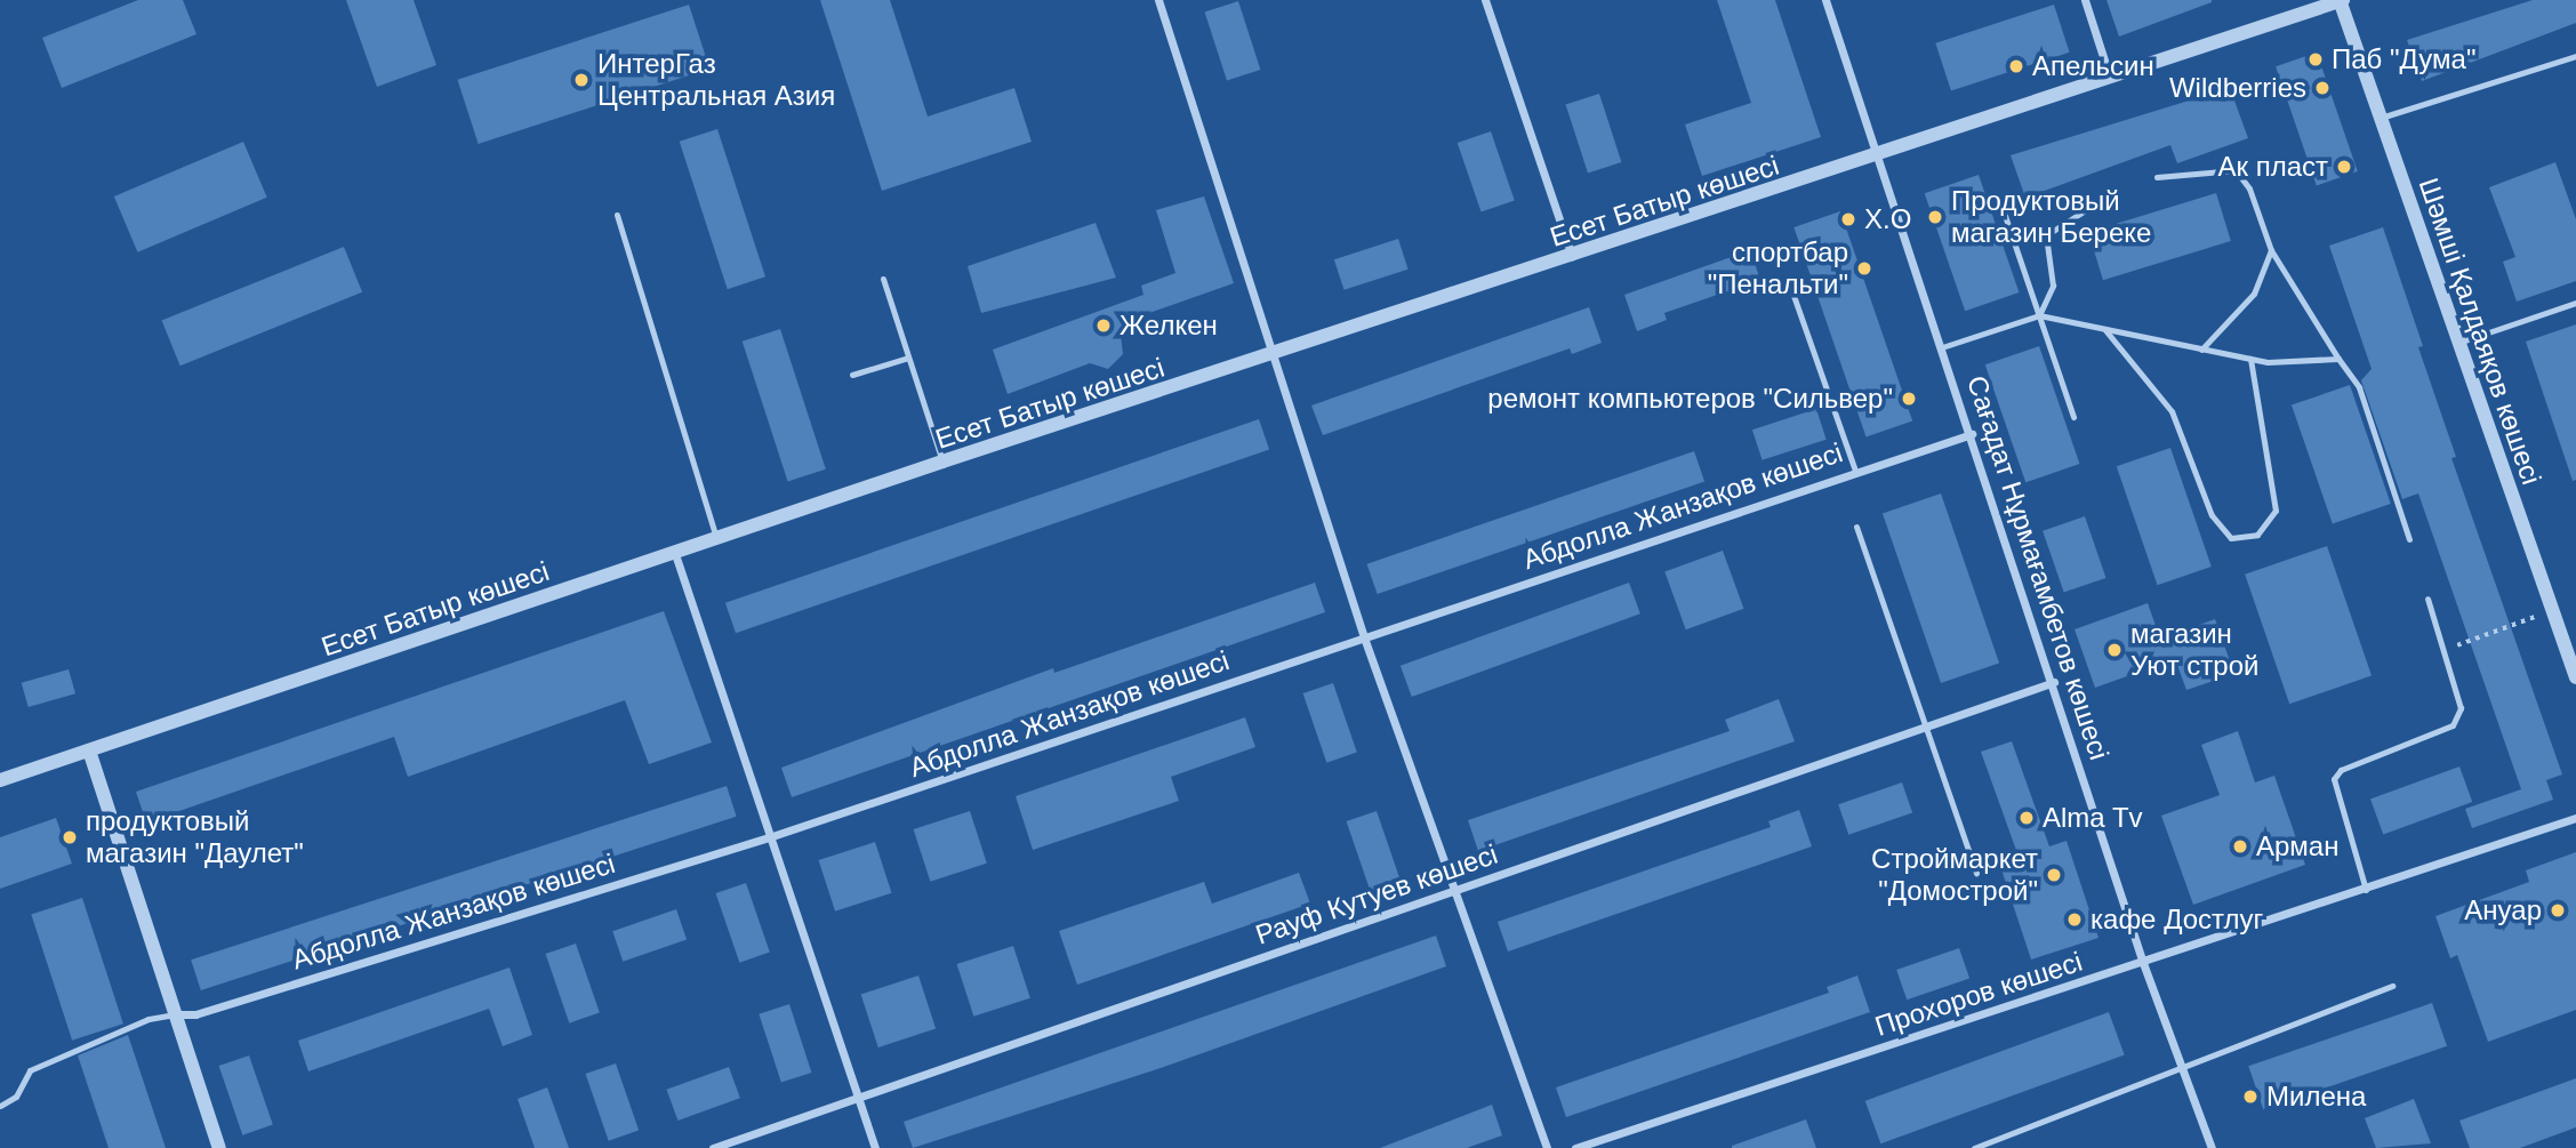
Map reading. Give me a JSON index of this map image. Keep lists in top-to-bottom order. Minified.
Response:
{"streets":{"street":["Есет Батыр көшесі","Шәмші Қалдаяқов көшесі","Абдолла Жанзақов көшесі","Сағадат Нұрмағамбетов көшесі","Рауф Кутуев көшесі","Прохоров көшесі"]},"crossings":[["Есет Батыр көшесі","Шәмші Қалдаяқов көшесі"],["Есет Батыр көшесі","Сағадат Нұрмағамбетов көшесі"],["Абдолла Жанзақов көшесі","Сағадат Нұрмағамбетов көшесі"],["Сағадат Нұрмағамбетов көшесі","Рауф Кутуев көшесі"],["Сағадат Нұрмағамбетов көшесі","Прохоров көшесі"]],"places":["Паб \"Дума\"","Апельсин","ИнтерГаз Центральная Азия","Wildberries","Ак пласт","Продуктовый магазин Береке","X.O","спортбар \"Пенальти\"","Желкен","ремонт компьютеров \"Сильвер\"","магазин Уют строй","Alma Tv","продуктовый магазин \"Даулет\"","Арман","Строймаркет \"Домострой\"","Ануар","кафе Достлуг","Милена"]}
